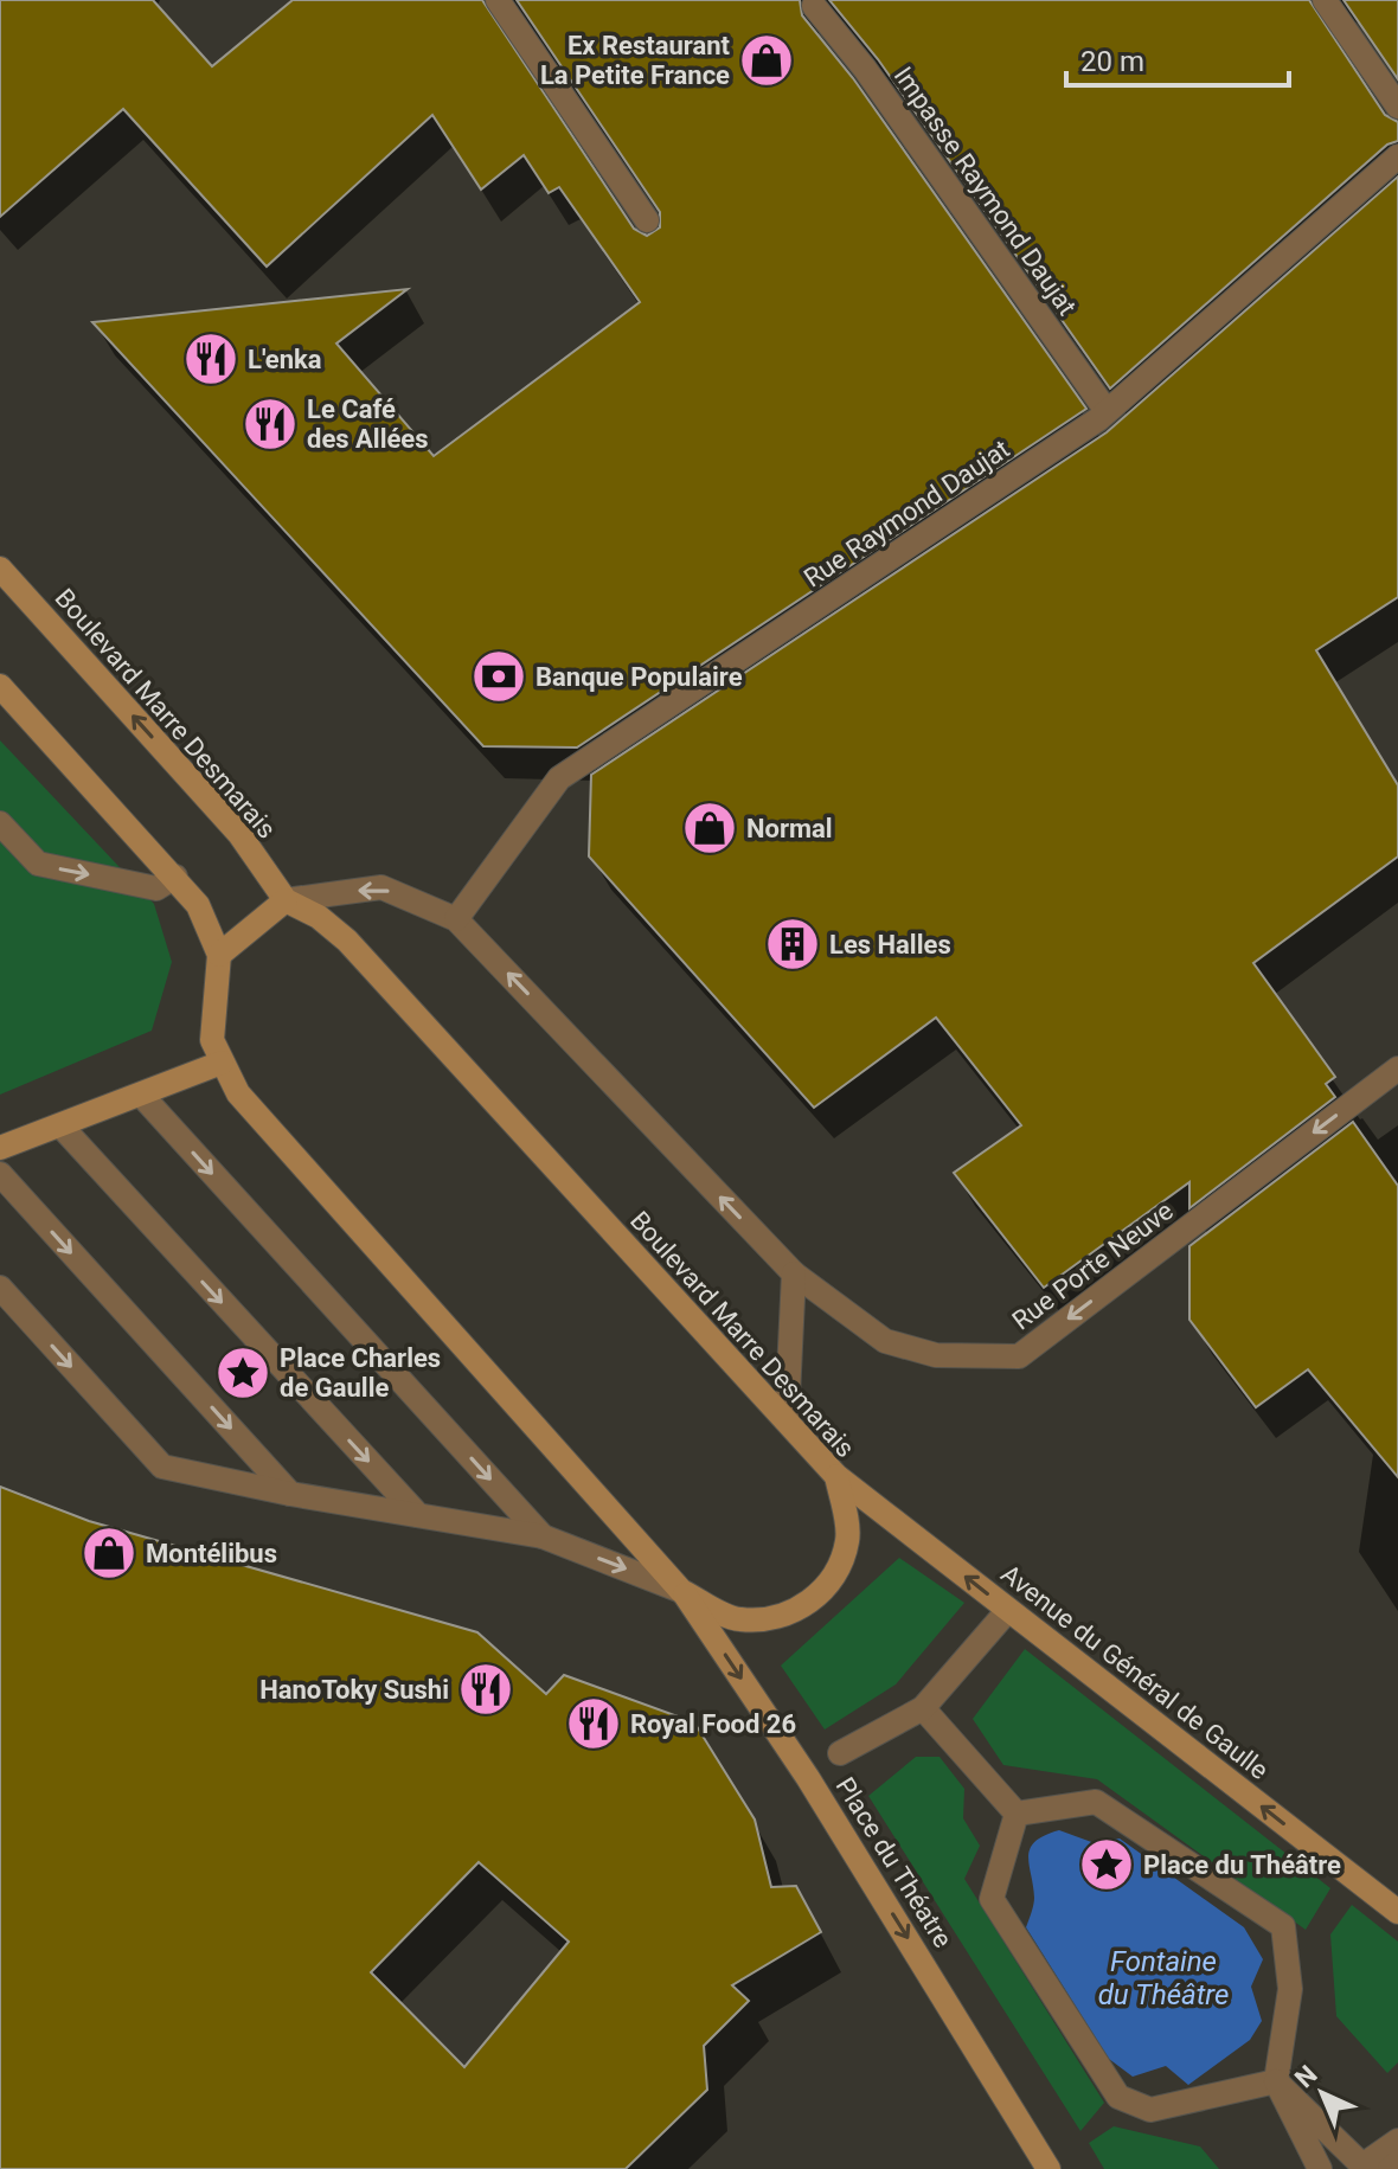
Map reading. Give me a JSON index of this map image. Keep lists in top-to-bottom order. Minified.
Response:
{"streets":{"main road":["Boulevard Marre Desmarais","Avenue du Général de Gaulle","Place du Théatre"],"street":["Impasse Raymond Daujat","Rue Raymond Daujat","Rue Porte Neuve"]},"crossings":[["Impasse Raymond Daujat","Rue Raymond Daujat"],["Rue Raymond Daujat","Rue Porte Neuve"],["Boulevard Marre Desmarais","Avenue du Général de Gaulle"],["Boulevard Marre Desmarais","Place du Théatre"]],"one_way":["Avenue du Général de Gaulle","Place du Théatre"],"water":["Fontaine du Théâtre"],"places":{"shop":["Ex Restaurant La Petite France","Normal","Montélibus"],"restaurant":["L'enka","Le Café des Allées","HanoToky Sushi","Royal Food 26"],"bank":["Banque Populaire"],"building":["Les Halles"],"place":["Place Charles de Gaulle","Place du Théâtre"]},"scale_bar":"20 m","north":"top left"}
